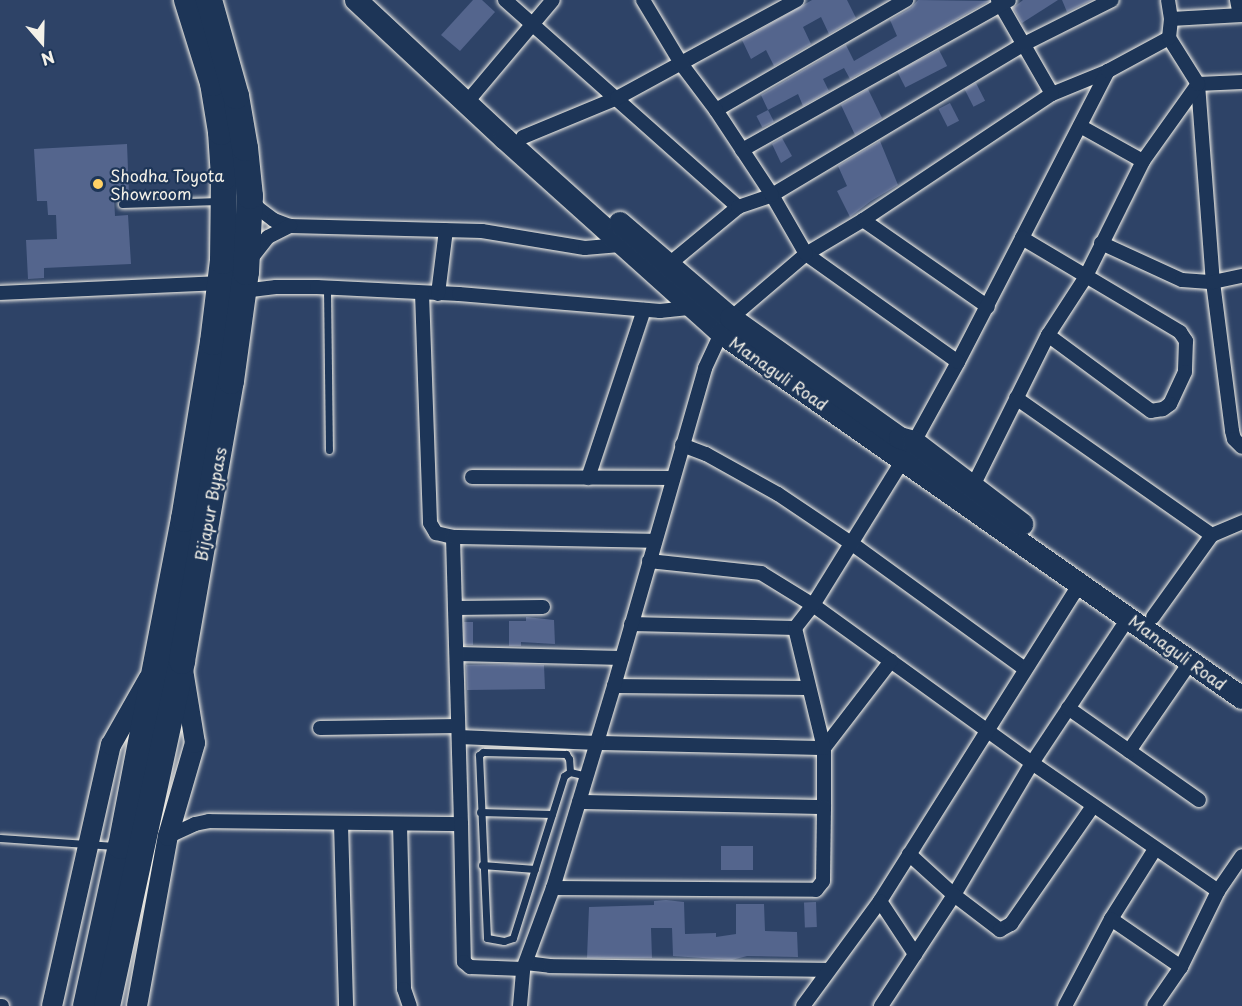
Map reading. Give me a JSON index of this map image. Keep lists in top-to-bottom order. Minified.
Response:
{"streets":{"highway":["Bijapur Bypass"],"main road":["Managuli Road"]},"places":["Shodha Toyota Showroom"],"north":"bottom"}
